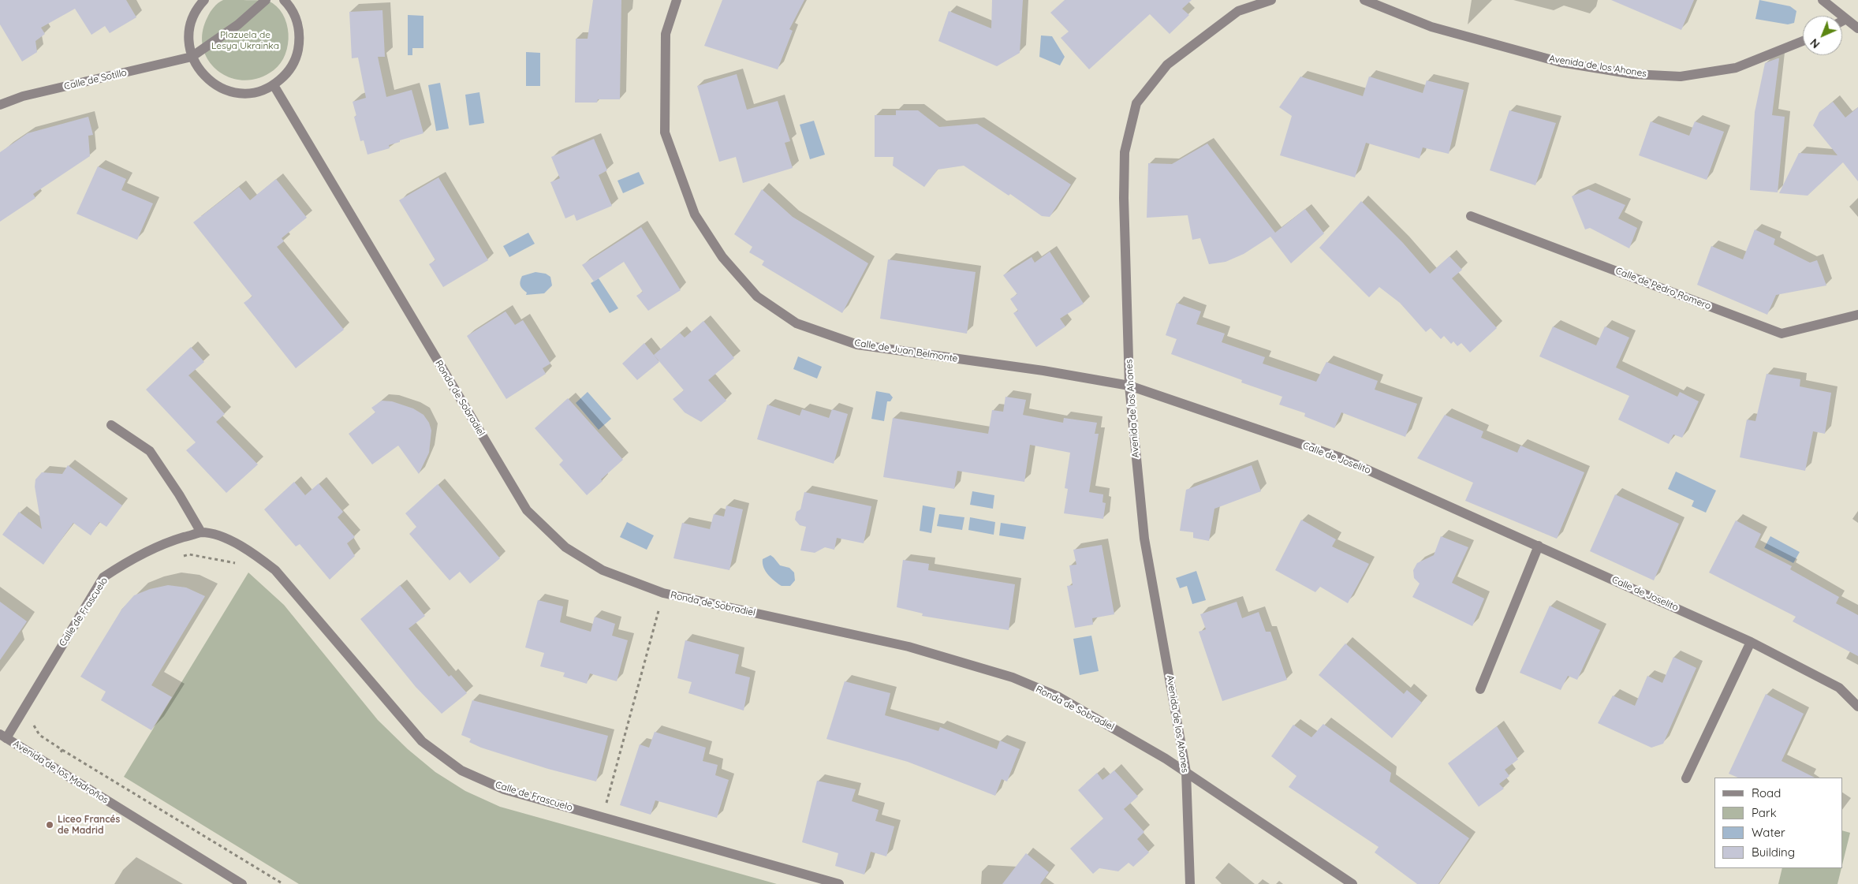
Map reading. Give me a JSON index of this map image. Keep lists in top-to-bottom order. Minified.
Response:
{"streets":{"street":["Avenida de los Ahones","Calle de Sotillo","Calle de Pedro Romero","Calle de Juan Belmonte","Ronda de Sobradiel","Calle de Joselito","Calle de Frascuelo","Avenida de los Madroños"]},"crossings":[["Avenida de los Ahones","Calle de Juan Belmonte"],["Avenida de los Ahones","Ronda de Sobradiel"],["Avenida de los Ahones","Calle de Joselito"],["Calle de Juan Belmonte","Calle de Joselito"],["Calle de Frascuelo","Avenida de los Madroños"]],"parks":["Plazuela de Lesya Ukrainka"],"places":["Liceo Francés de Madrid"],"legend":["Road","Park","Water","Building"],"north":"bottom left"}
